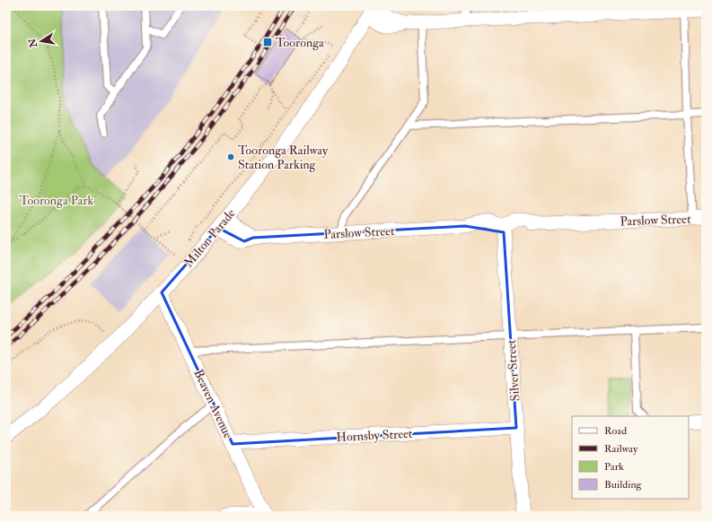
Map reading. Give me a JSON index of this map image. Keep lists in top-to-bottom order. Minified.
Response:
{"streets":{"street":["Parslow Street","Milton Parade","Silver Street","Beaven Avenue","Hornsby Street"]},"crossings":[["Parslow Street","Milton Parade"],["Parslow Street","Silver Street"],["Milton Parade","Beaven Avenue"],["Silver Street","Hornsby Street"],["Beaven Avenue","Hornsby Street"]],"parks":["Tooronga Park"],"places":{"transit":["Tooronga"],"other":["Tooronga Railway Station Parking"]},"legend":["Road","Railway","Park","Building"],"north":"left"}
